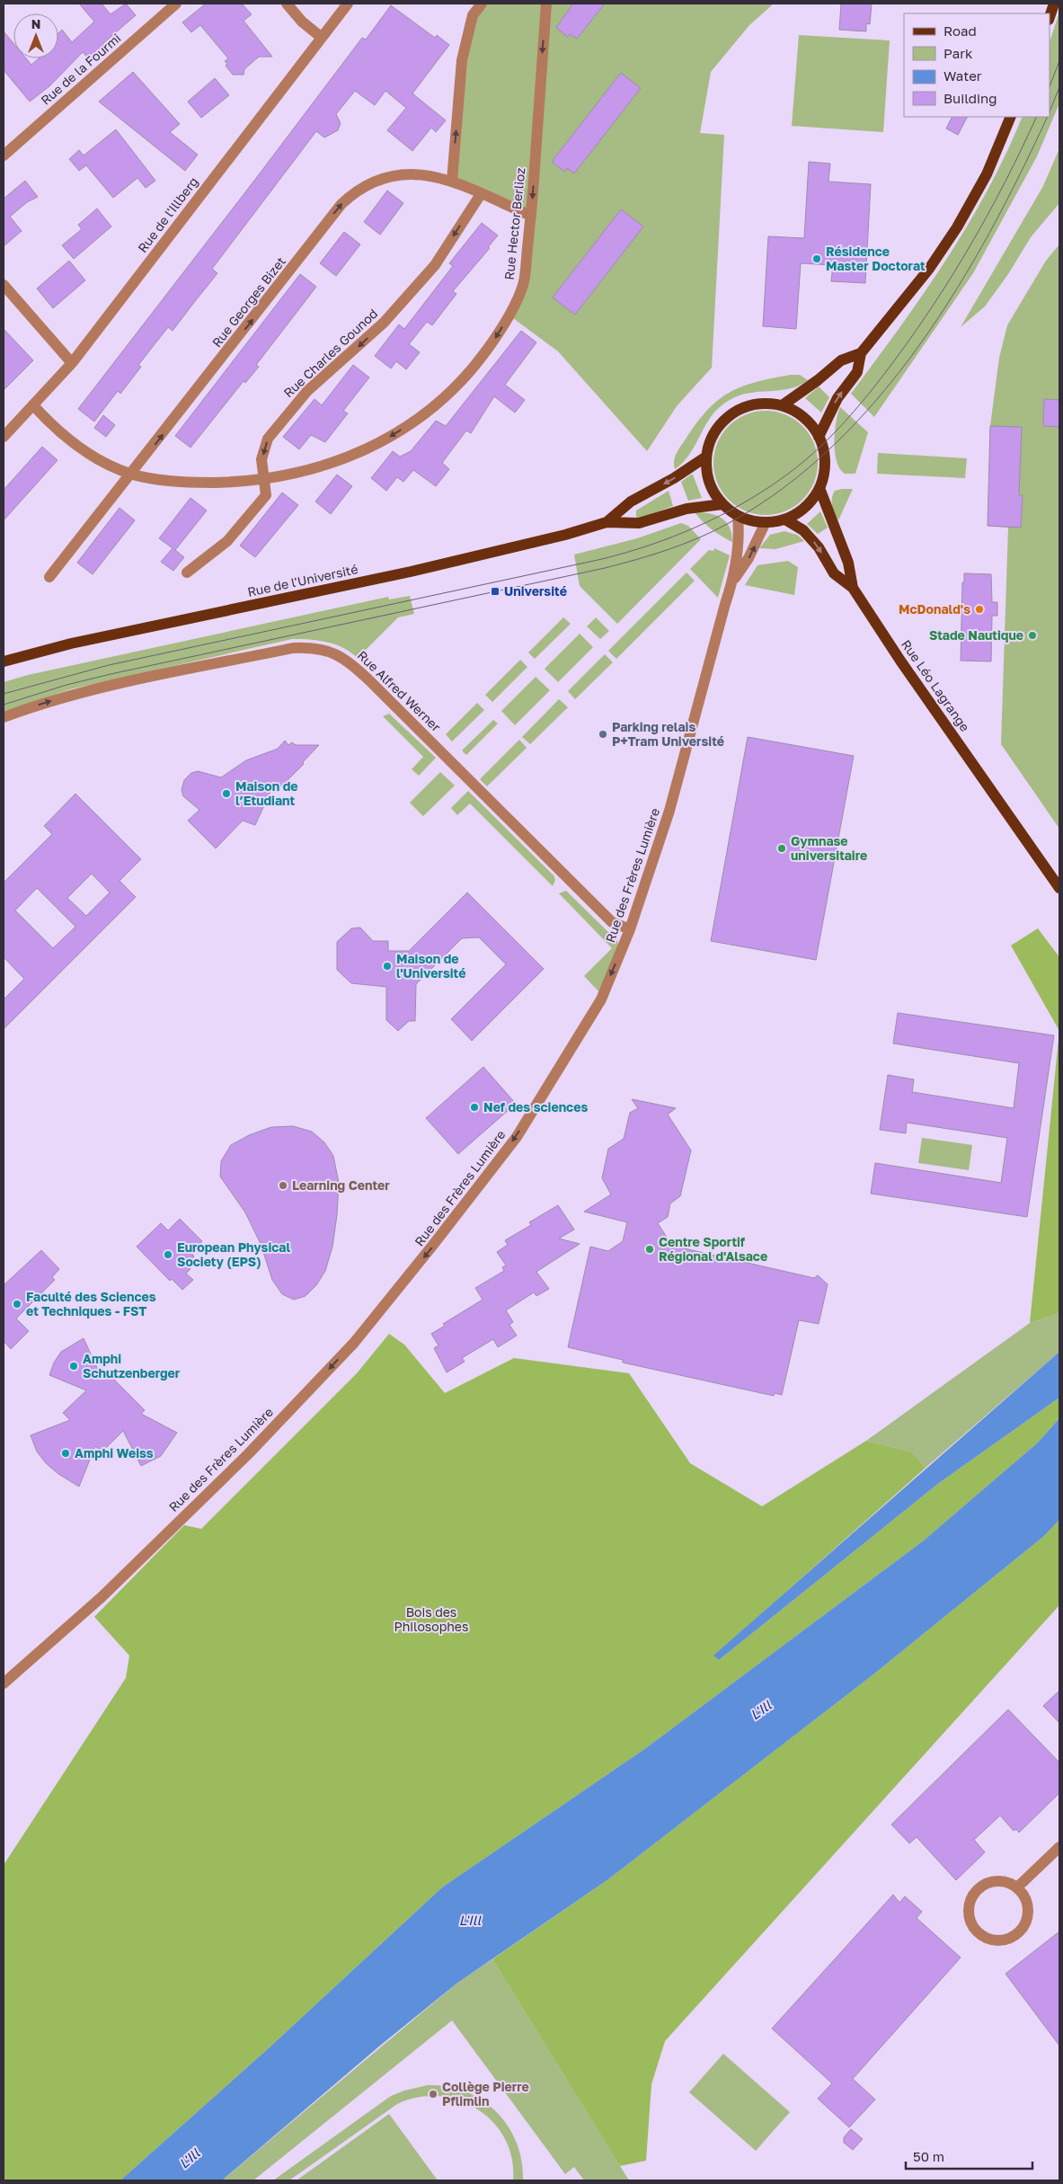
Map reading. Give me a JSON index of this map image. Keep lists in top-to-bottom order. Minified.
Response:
{"streets":{"main road":["Rue de l'Université","Rue Léo Lagrange"],"street":["Rue de la Fourmi","Rue de l'Illberg","Rue Hector Berlioz","Rue Georges Bizet","Rue Charles Gounod","Rue Alfred Werner","Rue des Frères Lumière"]},"crossings":[["Rue de l'Illberg","Rue Hector Berlioz"],["Rue Hector Berlioz","Rue Georges Bizet"],["Rue Hector Berlioz","Rue Charles Gounod"],["Rue Georges Bizet","Rue Charles Gounod"],["Rue de l'Université","Rue des Frères Lumière"],["Rue Alfred Werner","Rue des Frères Lumière"]],"one_way":["Rue Hector Berlioz","Rue Georges Bizet","Rue Charles Gounod","Rue Alfred Werner","Rue des Frères Lumière"],"water":["L'Ill"],"parks":["Bois des Philosophes"],"places":{"other":["Résidence Master Doctorat","McDonald's","Stade Nautique","Parking relais P+Tram Université","Maison de l’Etudiant","Gymnase universitaire","Maison de l'Université","Nef des sciences","Learning Center","Centre Sportif Régional d'Alsace","European Physical Society (EPS)","Faculté des Sciences et Techniques - FST","Amphi Schutzenberger","Amphi Weiss","Collège Pierre Pflimlin"],"transit":["Université"]},"legend":["Road","Park","Water","Building"],"scale_bar":"50 m","north":"top"}
